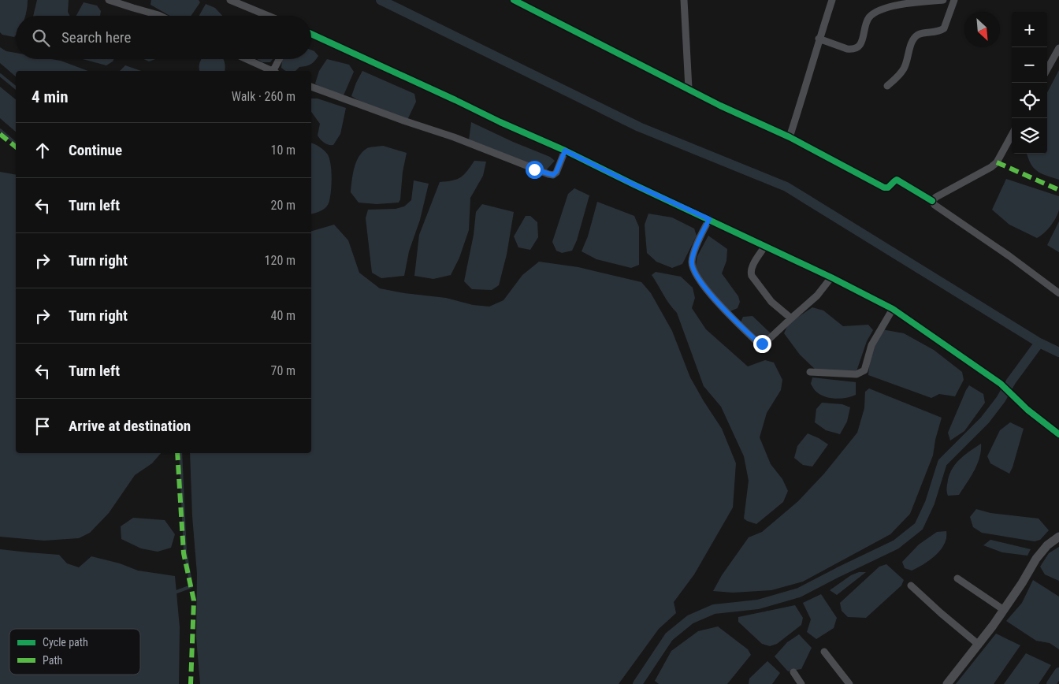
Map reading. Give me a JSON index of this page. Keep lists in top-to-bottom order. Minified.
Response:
{"legend":["Cycle path","Path"],"north":"bottom right","page":{"map_buttons":["+","−"],"search":"Search here","heading":["4 min","Walk · 260 m"],"list":[["Continue","10 m"],["Turn left","20 m"],["Turn right","120 m"],["Turn right","40 m"],["Turn left","70 m"],"Arrive at destination"]}}
